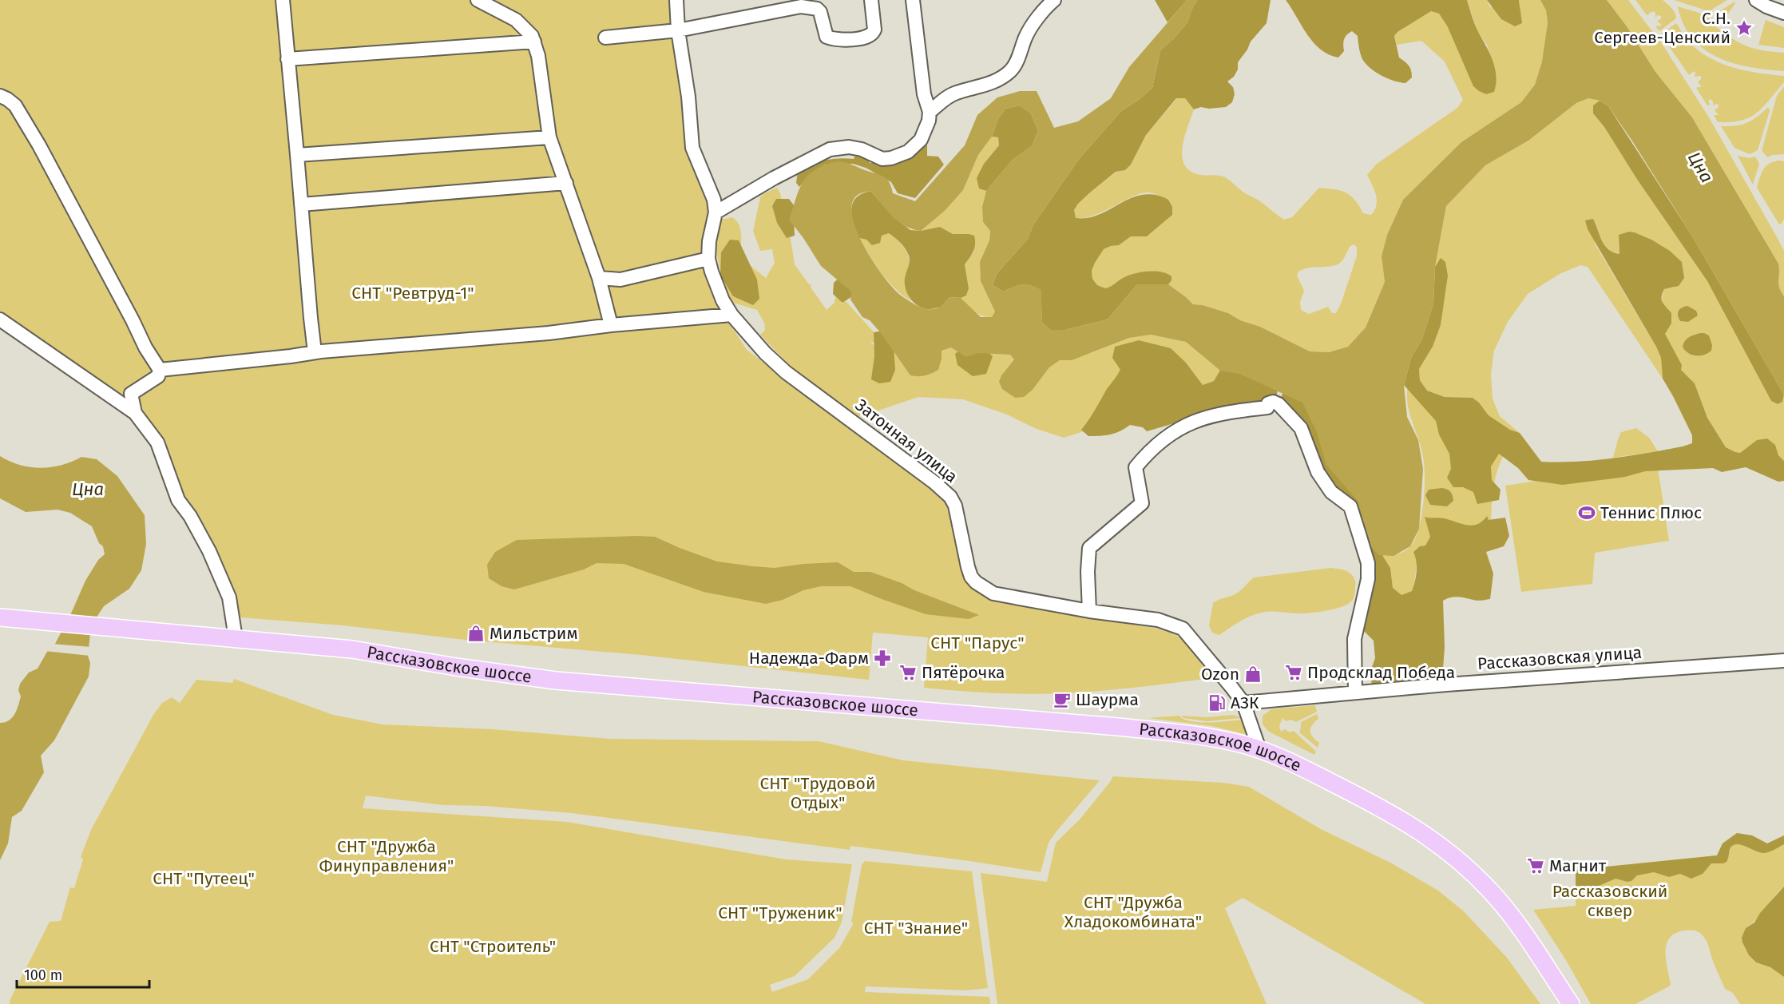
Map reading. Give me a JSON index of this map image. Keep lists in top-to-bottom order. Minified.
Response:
{"streets":{"main road":["Рассказовское шоссе"],"street":["Затонная улица","Рассказовская улица"]},"crossings":[["Затонная улица","Рассказовская улица"]],"water":["Цна"],"parks":["СНТ \"Ревтруд-1\"","СНТ \"Парус\"","СНТ \"Трудовой Отдых\"","СНТ \"Дружба Финуправления\"","СНТ \"Путеец\"","Рассказовский сквер","СНТ \"Дружба Хладокомбината\"","СНТ \"Труженик\"","СНТ \"Знание\"","СНТ \"Строитель\""],"places":{"place":["С.Н. Сергеев-Ценский"],"sports":["Теннис Плюс"],"shop":["Мильстрим","Ozon"],"pharmacy":["Надежда-Фарм"],"supermarket":["Пятёрочка","Продсклад Победа","Магнит"],"cafe":["Шаурма"],"fuel station":["АЗК"]},"scale_bar":"100 m"}
